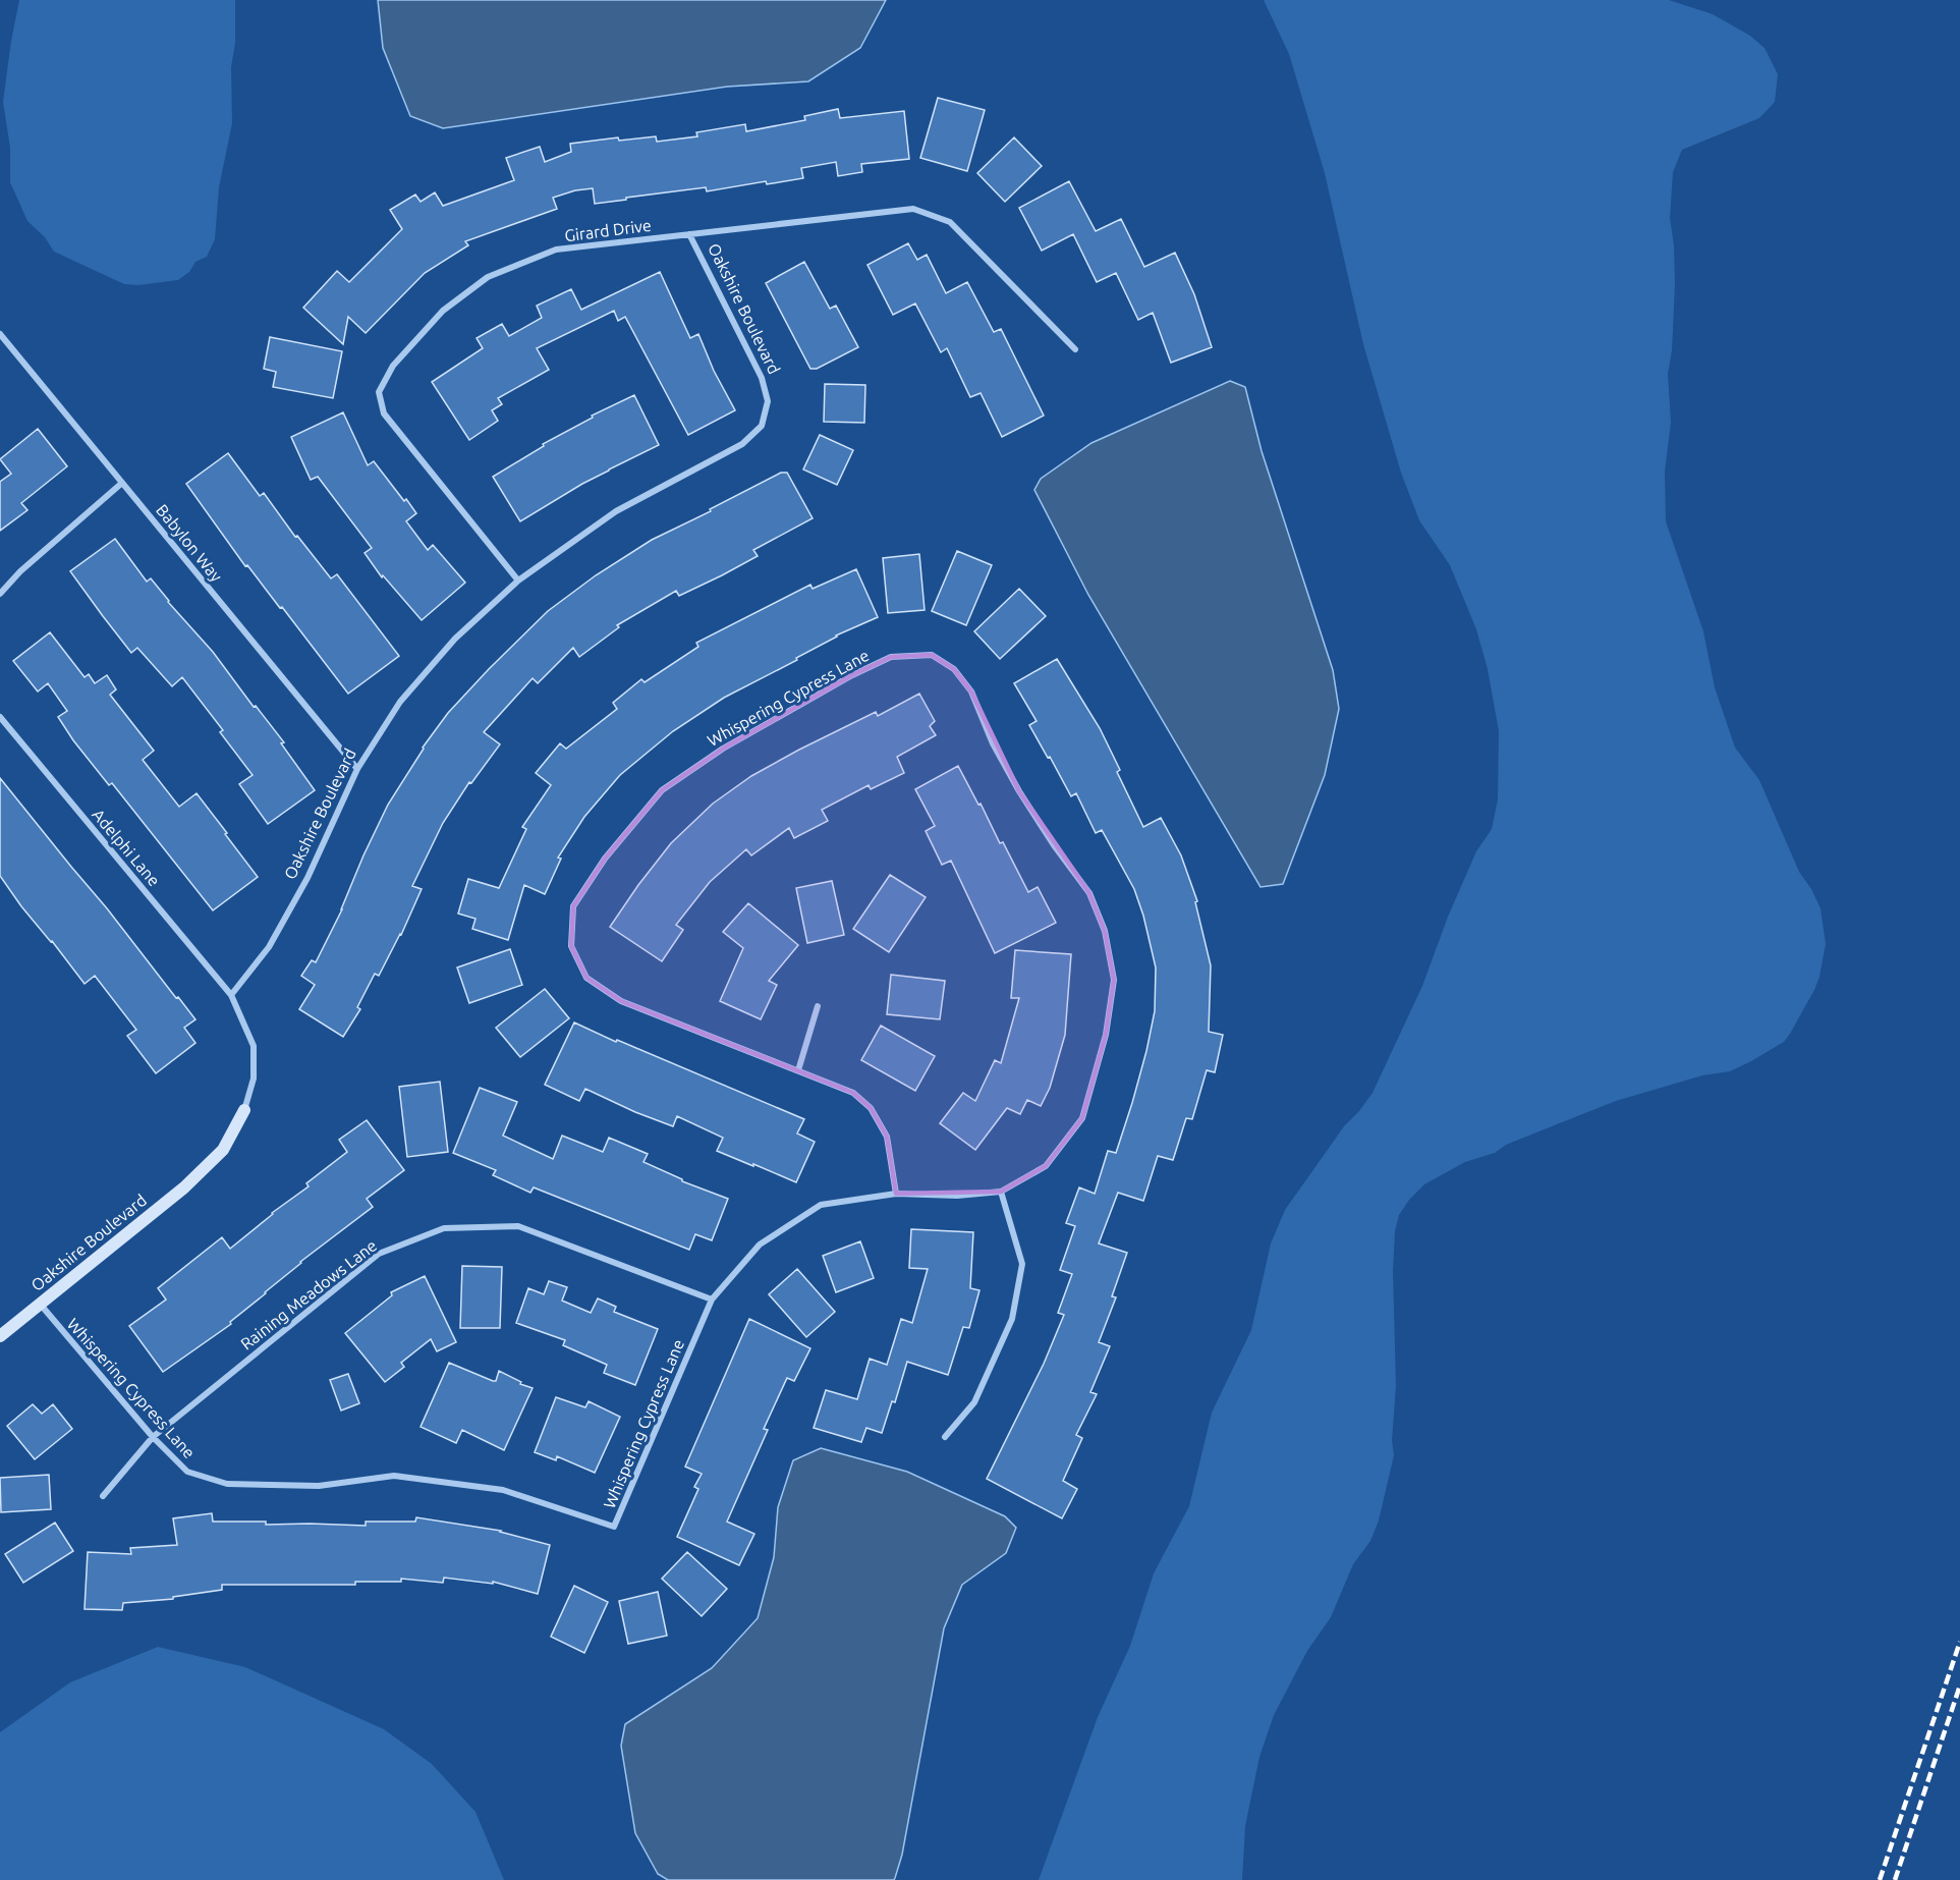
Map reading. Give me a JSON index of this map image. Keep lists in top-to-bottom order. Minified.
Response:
{"streets":{"street":["Girard Drive","Oakshire Boulevard","Babylon Way","Whispering Cypress Lane","Adelphi Lane","Raining Meadows Lane"]},"crossings":[["Girard Drive","Oakshire Boulevard"],["Oakshire Boulevard","Babylon Way"],["Oakshire Boulevard","Whispering Cypress Lane"],["Oakshire Boulevard","Adelphi Lane"],["Whispering Cypress Lane","Raining Meadows Lane"]]}
